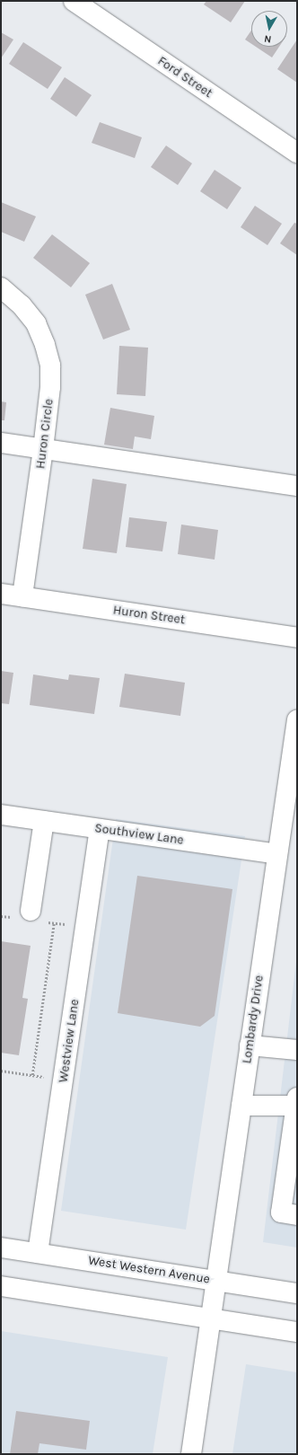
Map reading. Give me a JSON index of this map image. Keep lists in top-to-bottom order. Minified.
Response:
{"streets":{"street":["Ford Street","Huron Circle","Huron Street","Southview Lane","Lombardy Drive","Westview Lane","West Western Avenue"]},"crossings":[["Huron Circle","Huron Street"],["Southview Lane","Lombardy Drive"],["Southview Lane","Westview Lane"],["Lombardy Drive","West Western Avenue"],["Westview Lane","West Western Avenue"]],"north":"bottom"}
